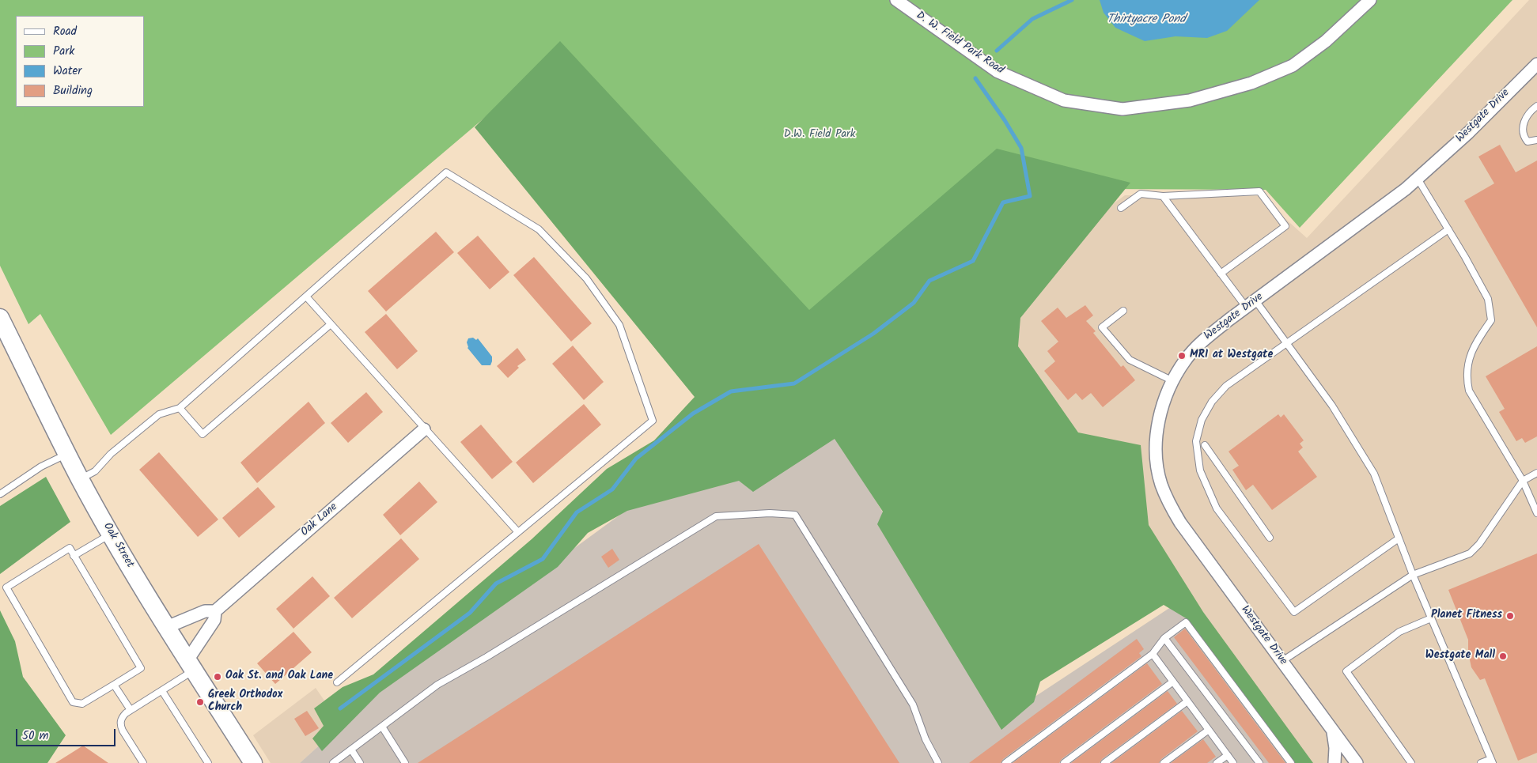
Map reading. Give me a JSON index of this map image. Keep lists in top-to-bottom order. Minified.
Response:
{"streets":{"main road":["Oak Street"],"street":["D. W. Field Park Road","Westgate Drive","Oak Lane"]},"crossings":[["Oak Lane","Oak Street"]],"water":["Thirtyacre Pond"],"parks":["D.W. Field Park"],"places":["MRI at Westgate","Planet Fitness","Westgate Mall","Oak St. and Oak Lane","Greek Orthodox Church"],"legend":["Road","Park","Water","Building"],"scale_bar":"50 m"}
